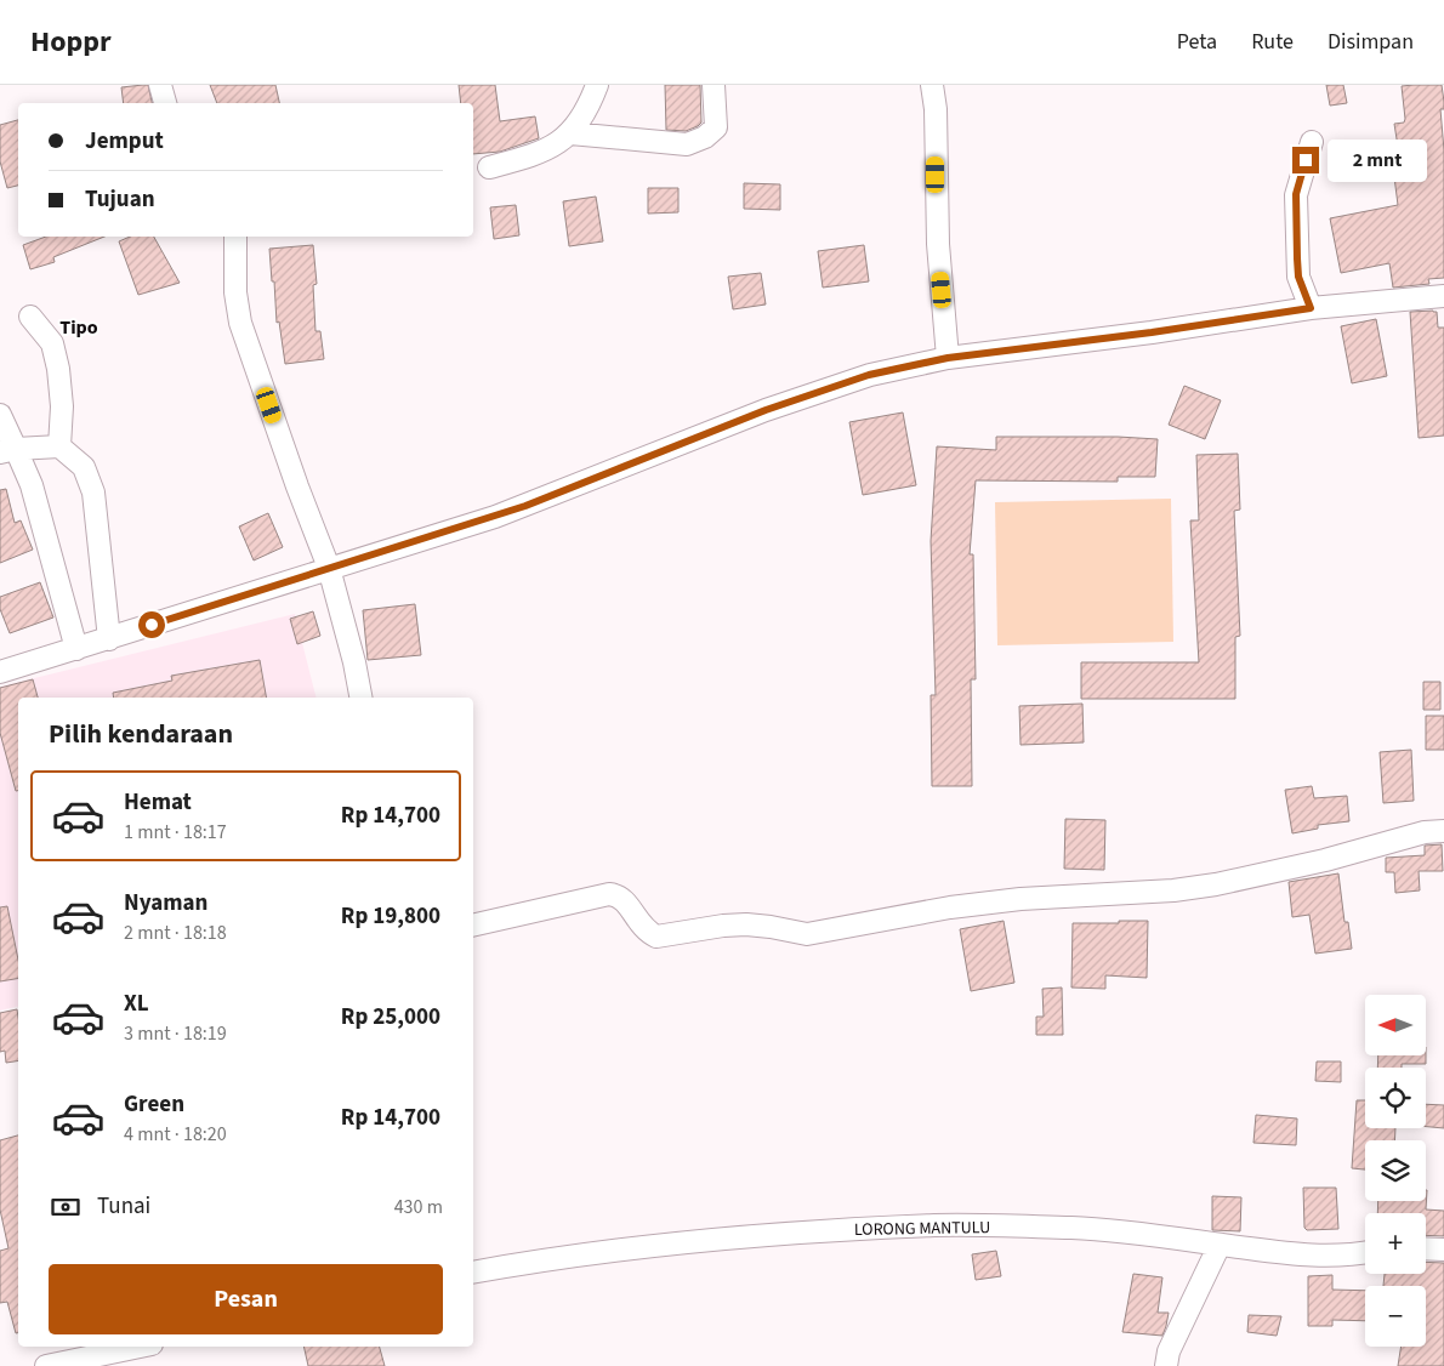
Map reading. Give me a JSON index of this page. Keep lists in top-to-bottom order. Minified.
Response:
{"streets":{"street":["LORONG MANTULU"]},"districts":["Tipo"],"north":"left","page":{"header":"Hoppr","nav":["Peta","Rute","Disimpan"],"banner":["Jemput","Tujuan"],"bubble":"2 mnt","heading":"Pilih kendaraan","list":[{"name":"Hemat","note":"1 mnt · 18:17","value":"Rp 14,700"},{"name":"Nyaman","note":"2 mnt · 18:18","value":"Rp 19,800"},{"name":"XL","note":"3 mnt · 18:19","value":"Rp 25,000"},{"name":"Green","note":"4 mnt · 18:20","value":"Rp 14,700"}],"map_buttons":["+","−"],"pay":["Tunai","430 m"],"buttons":"Pesan"}}
